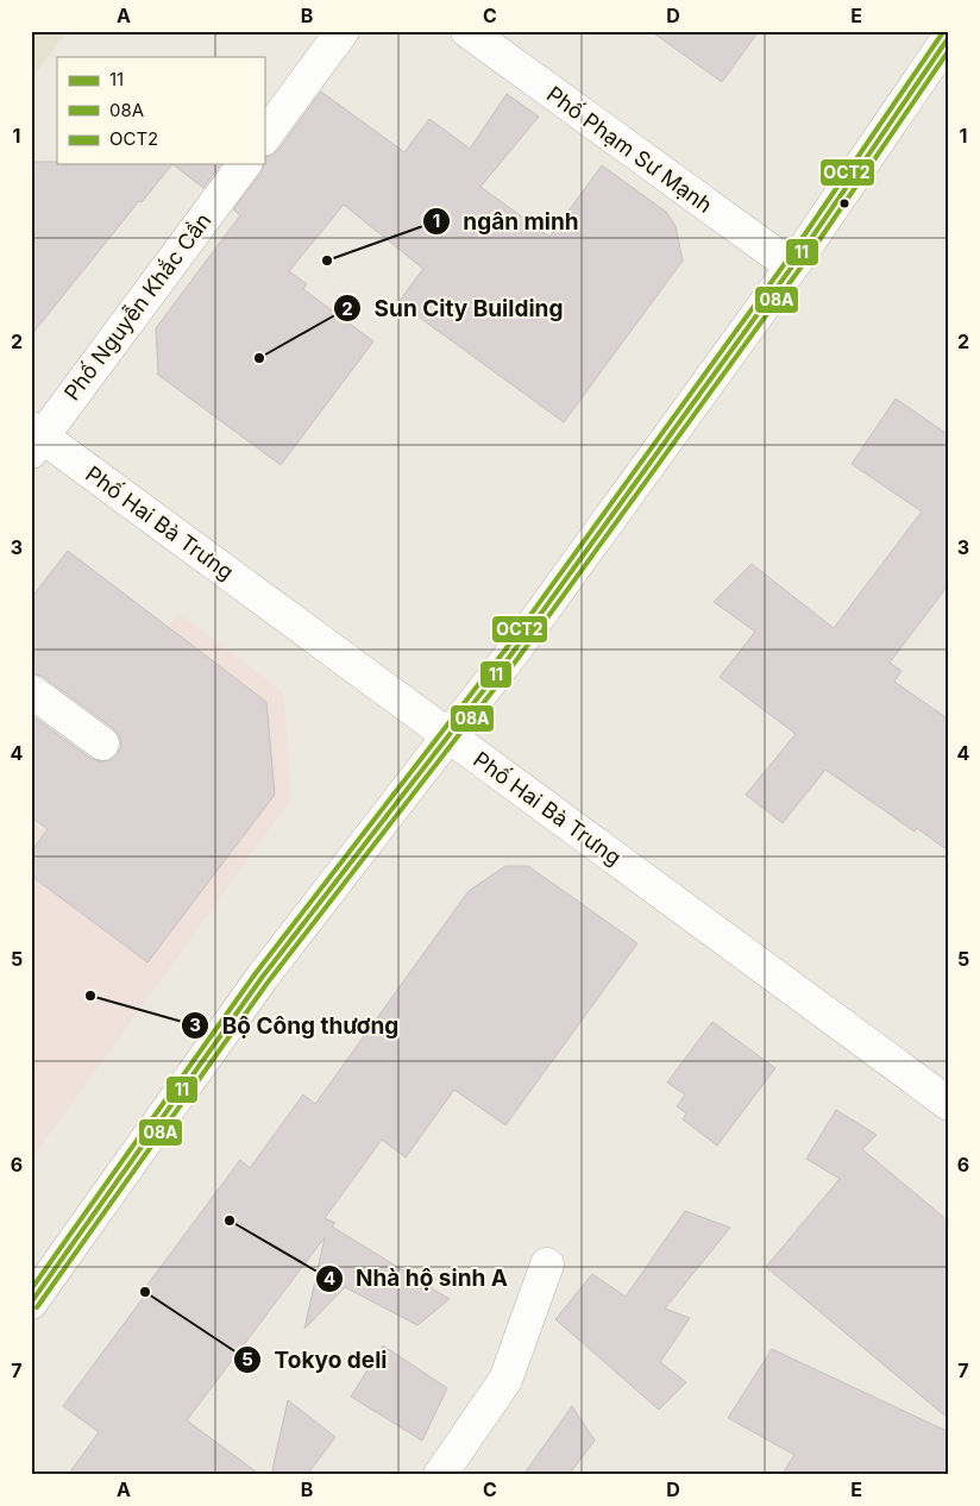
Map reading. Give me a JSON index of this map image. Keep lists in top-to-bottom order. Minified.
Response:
{"streets":{"street":["Phố Phạm Sư Mạnh","Phố Nguyễn Khắc Cần","Phố Hai Bà Trưng"]},"crossings":[["Phố Nguyễn Khắc Cần","Phố Hai Bà Trưng"]],"places":["ngân minh","Sun City Building","Bộ Công thương","Nhà hộ sinh A","Tokyo deli"],"lines":["transit line OCT2","transit line 11","transit line 08A"],"legend":["11","08A","OCT2"],"grid":{"columns":["A","B","C","D","E"],"rows":["1","2","3","4","5","6","7"]}}
